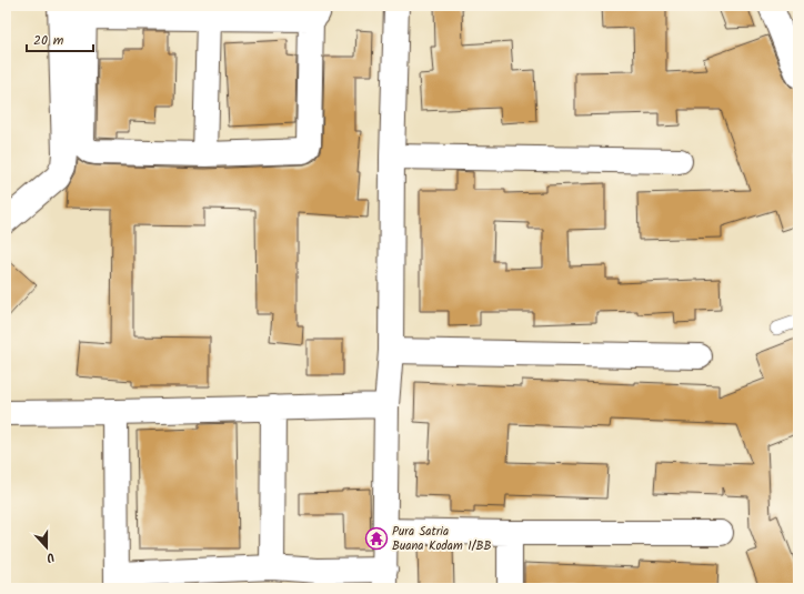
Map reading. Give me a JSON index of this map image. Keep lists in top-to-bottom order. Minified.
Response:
{"places":{"temple":["Pura Satria Buana Kodam I/BB"]},"scale_bar":"20 m","north":"bottom"}
